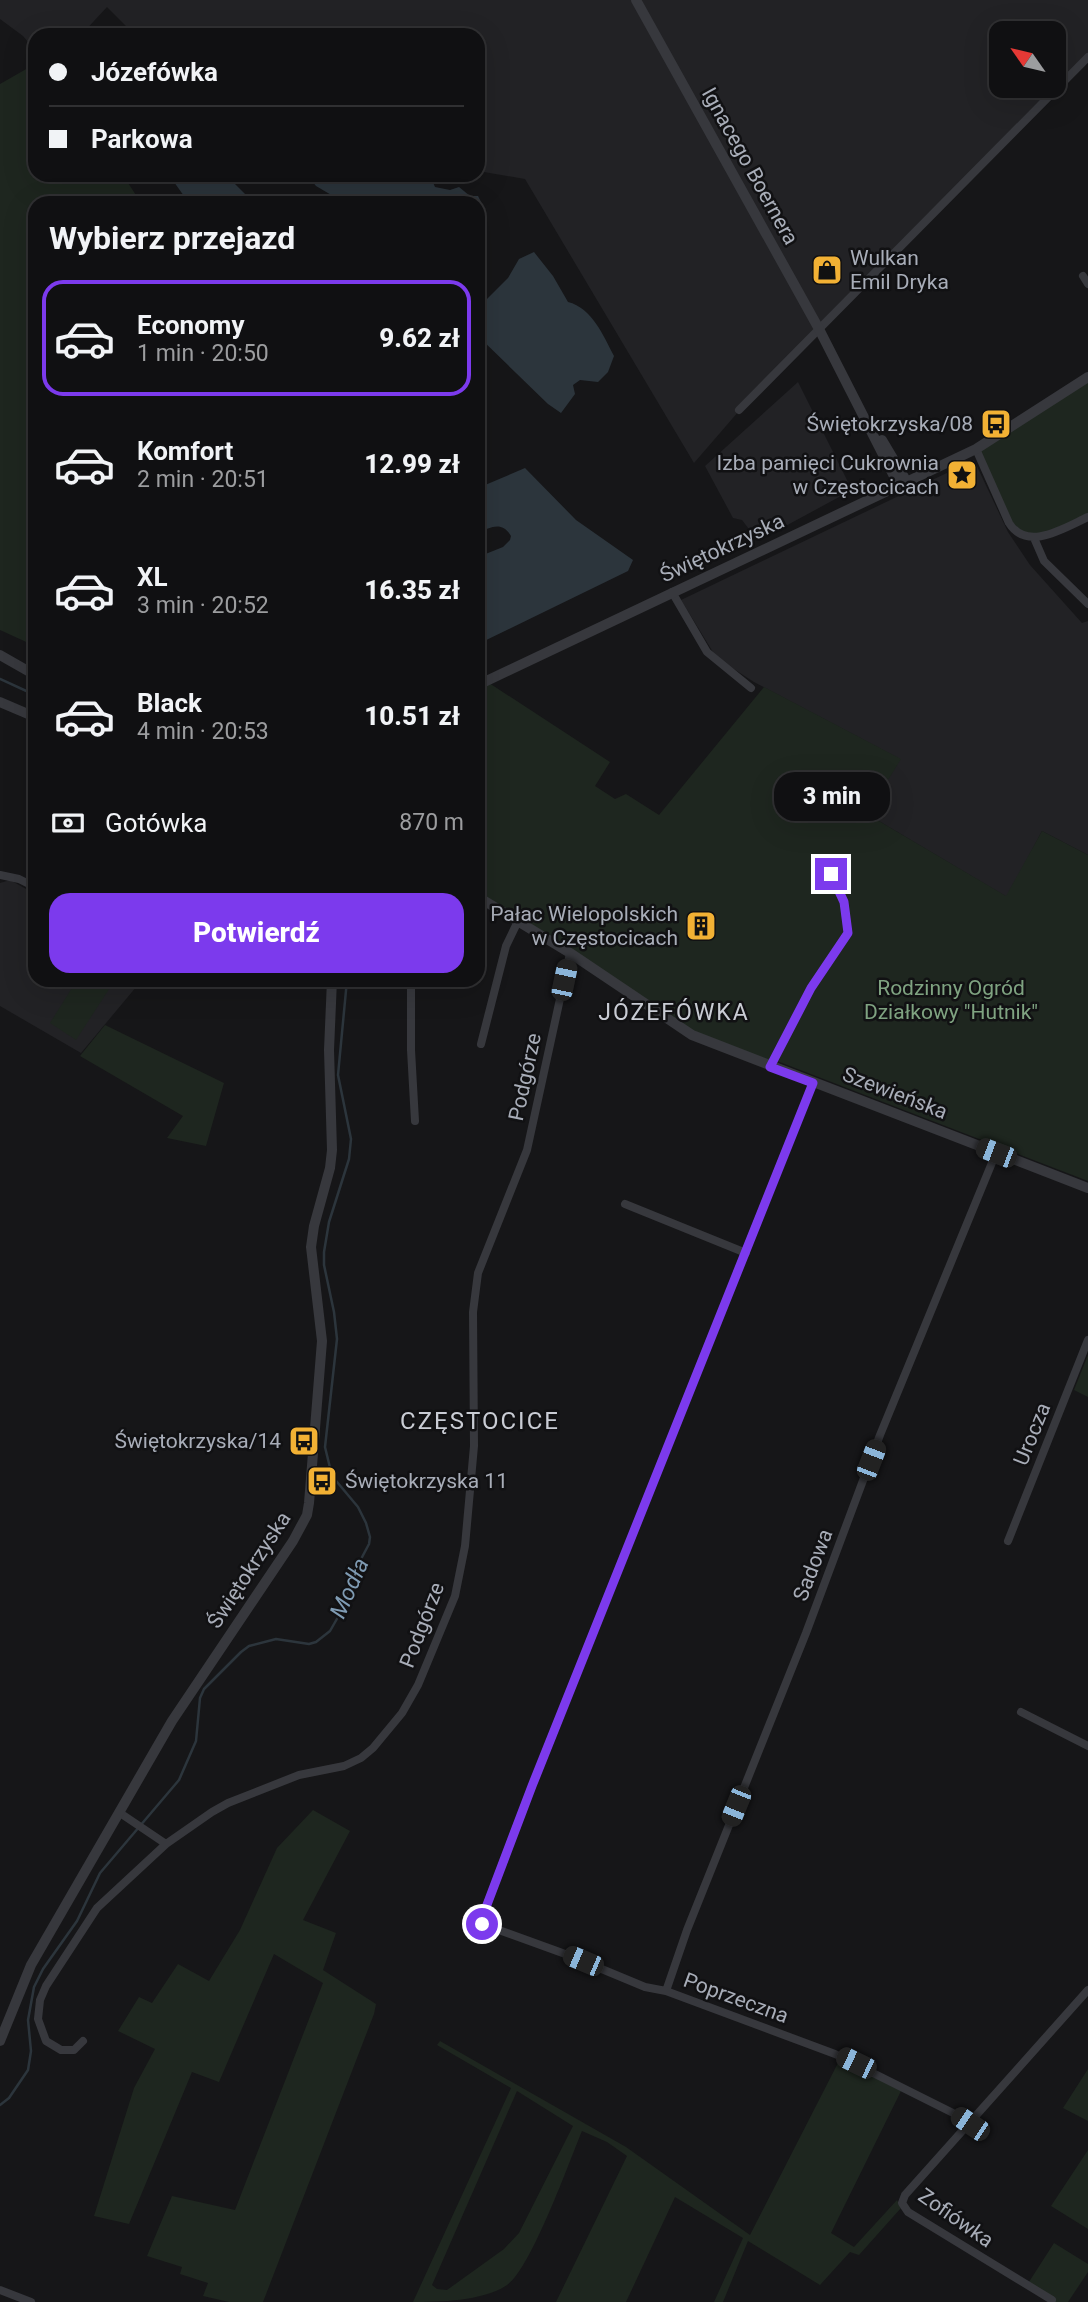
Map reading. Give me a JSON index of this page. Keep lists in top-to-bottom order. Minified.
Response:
{"streets":{"street":["Ignacego Boernera","Świętokrzyska","Podgórze","Szewieńska","Urocza","Sadowa","Poprzeczna","Zofiówka"]},"crossings":[["Ignacego Boernera","Świętokrzyska"],["Podgórze","Szewieńska"],["Szewieńska","Sadowa"],["Sadowa","Poprzeczna"],["Poprzeczna","Zofiówka"]],"districts":["JÓZEFÓWKA","CZĘSTOCICE"],"water":["Modła"],"parks":["Rodzinny Ogród Działkowy \"Hutnik\""],"places":{"shop":["Wulkan Emil Dryka"],"bus stop":["Świętokrzyska/08","Świętokrzyska/14","Świętokrzyska 11"],"place":["Izba pamięci Cukrownia w Częstocicach"],"building":["Pałac Wielopolskich w Częstocicach"]},"north":"top left","page":{"banner":["Józefówka","Parkowa"],"heading":"Wybierz przejazd","list":[{"name":"Economy","note":"1 min · 20:50","value":"9.62 zł"},{"name":"Komfort","note":"2 min · 20:51","value":"12.99 zł"},{"name":"XL","note":"3 min · 20:52","value":"16.35 zł"},{"name":"Black","note":"4 min · 20:53","value":"10.51 zł"}],"bubble":"3 min","pay":["Gotówka","870 m"],"buttons":"Potwierdź"}}
